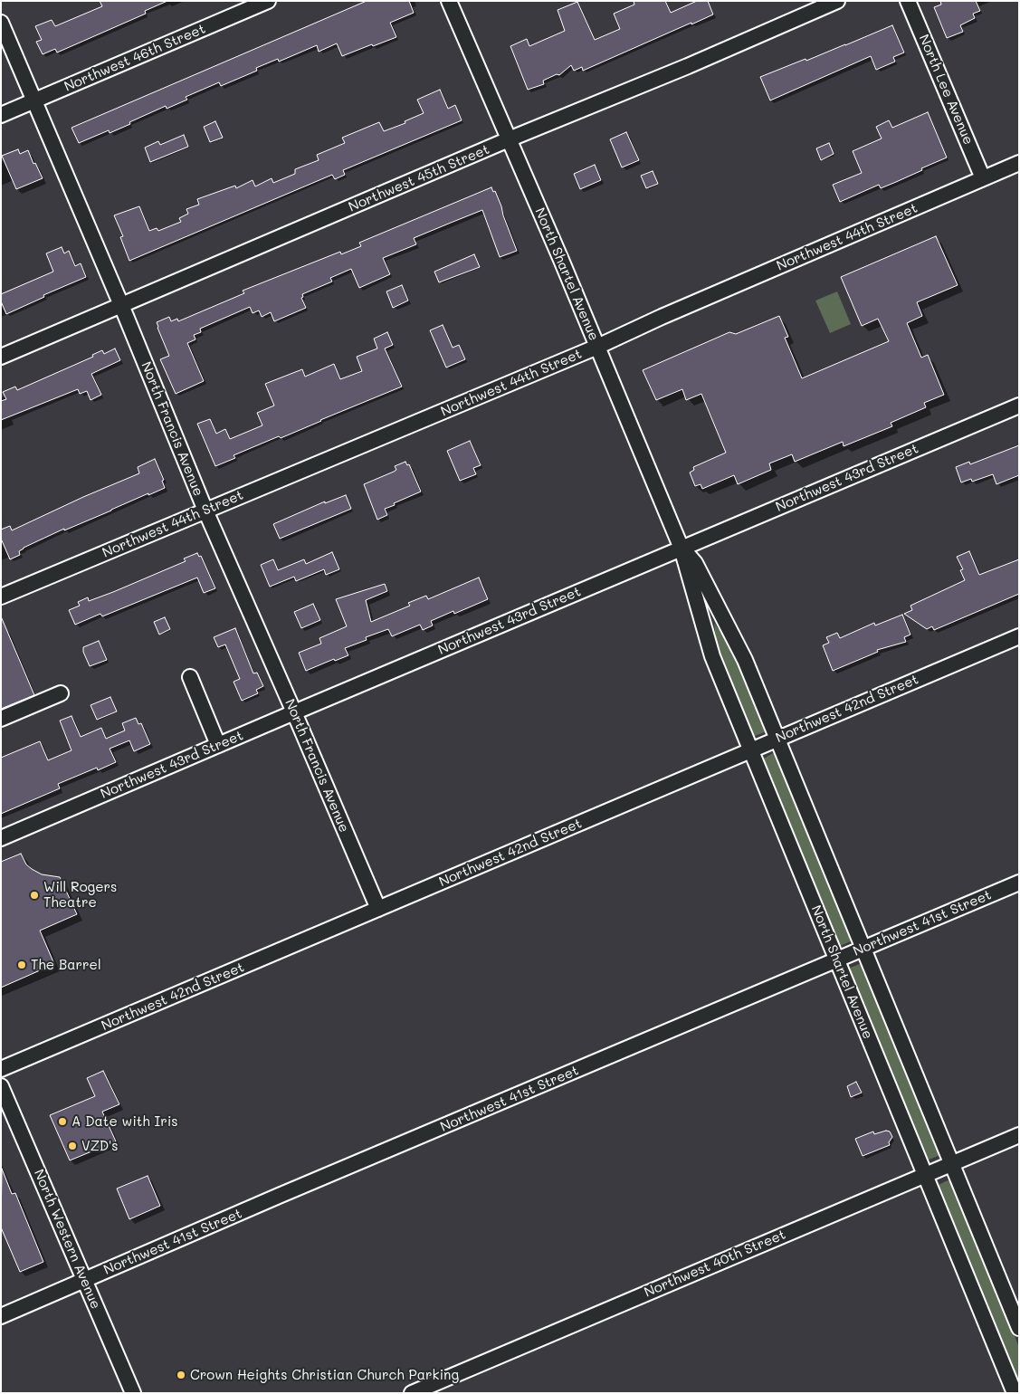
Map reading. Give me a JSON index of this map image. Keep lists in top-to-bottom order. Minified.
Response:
{"streets":{"street":["Northwest 46th Street","North Lee Avenue","Northwest 45th Street","Northwest 44th Street","North Shartel Avenue","North Francis Avenue","Northwest 43rd Street","Northwest 42nd Street","Northwest 41st Street","North Western Avenue","Northwest 40th Street"]},"crossings":[["Northwest 46th Street","North Francis Avenue"],["North Lee Avenue","Northwest 44th Street"],["Northwest 45th Street","North Shartel Avenue"],["Northwest 45th Street","North Francis Avenue"],["Northwest 44th Street","North Shartel Avenue"],["Northwest 44th Street","North Francis Avenue"],["North Shartel Avenue","Northwest 43rd Street"],["North Shartel Avenue","Northwest 42nd Street"],["North Shartel Avenue","Northwest 41st Street"],["North Shartel Avenue","Northwest 40th Street"],["North Francis Avenue","Northwest 43rd Street"],["North Francis Avenue","Northwest 42nd Street"],["Northwest 41st Street","North Western Avenue"]],"places":["Will Rogers Theatre","The Barrel","A Date with Iris","VZD's","Crown Heights Christian Church Parking"]}
